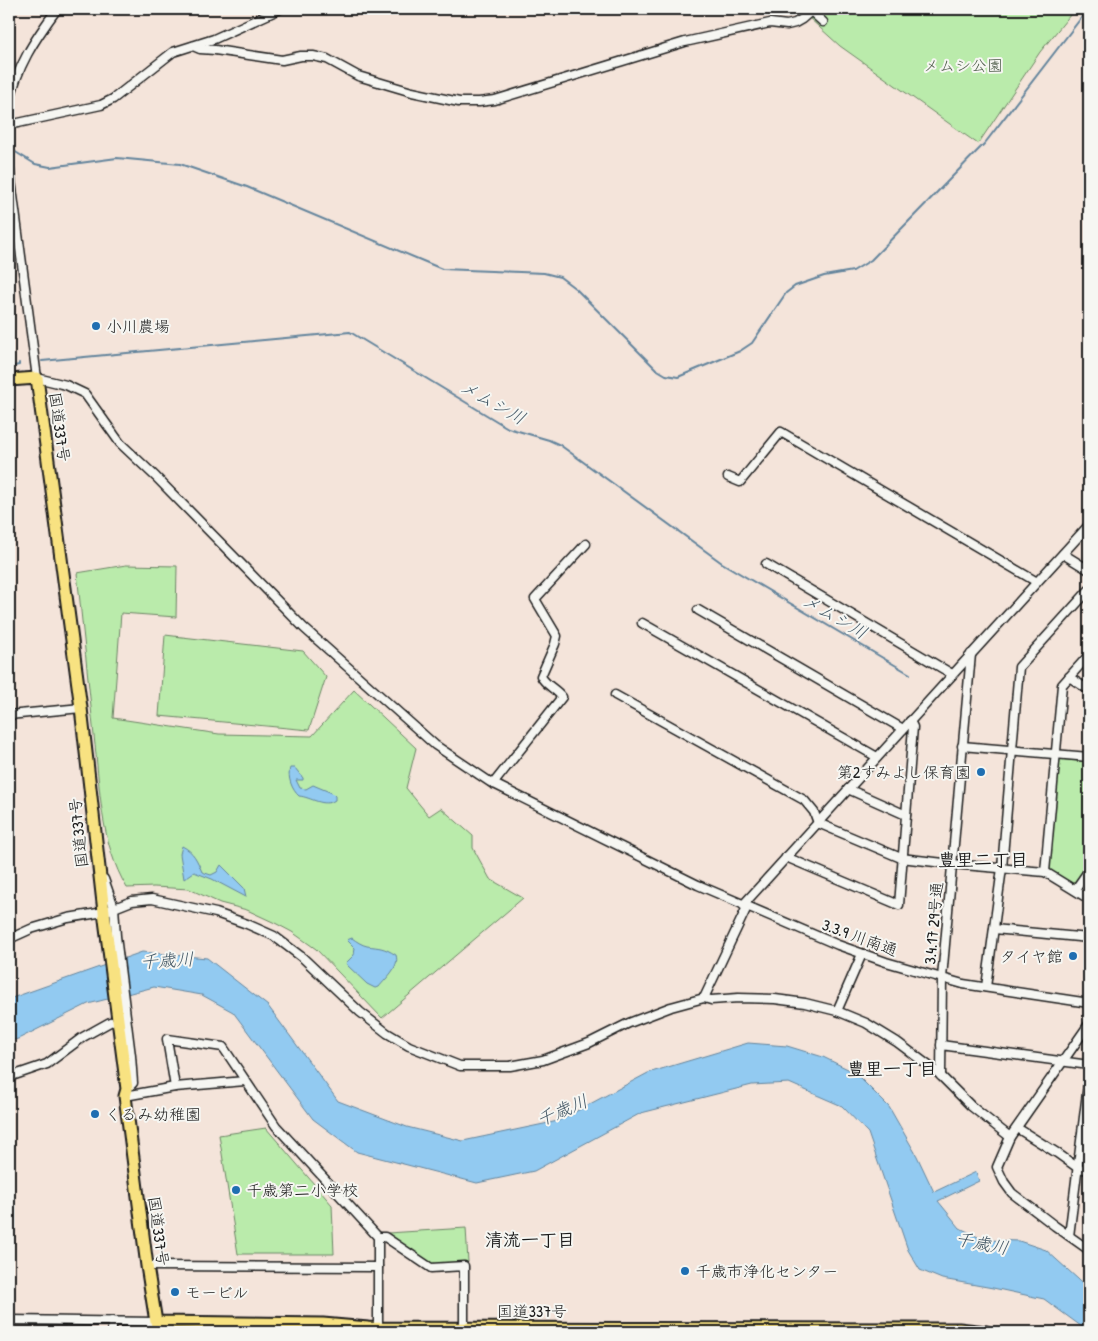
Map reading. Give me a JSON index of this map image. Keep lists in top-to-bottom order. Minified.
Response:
{"streets":{"highway":["国道337号"],"street":["3.4.17 29号通","3.3.9 川南通"]},"crossings":[["国道337号","3.3.9 川南通"],["3.4.17 29号通","3.3.9 川南通"]],"districts":["豊里二丁目","豊里一丁目","清流一丁目"],"water":["メムシ川","千歳川"],"parks":["メムシ公園"],"places":["小川農場","第2すみよし保育園","タイヤ館","くるみ幼稚園","千歳第二小学校","千歳市浄化センター","モービル"]}
